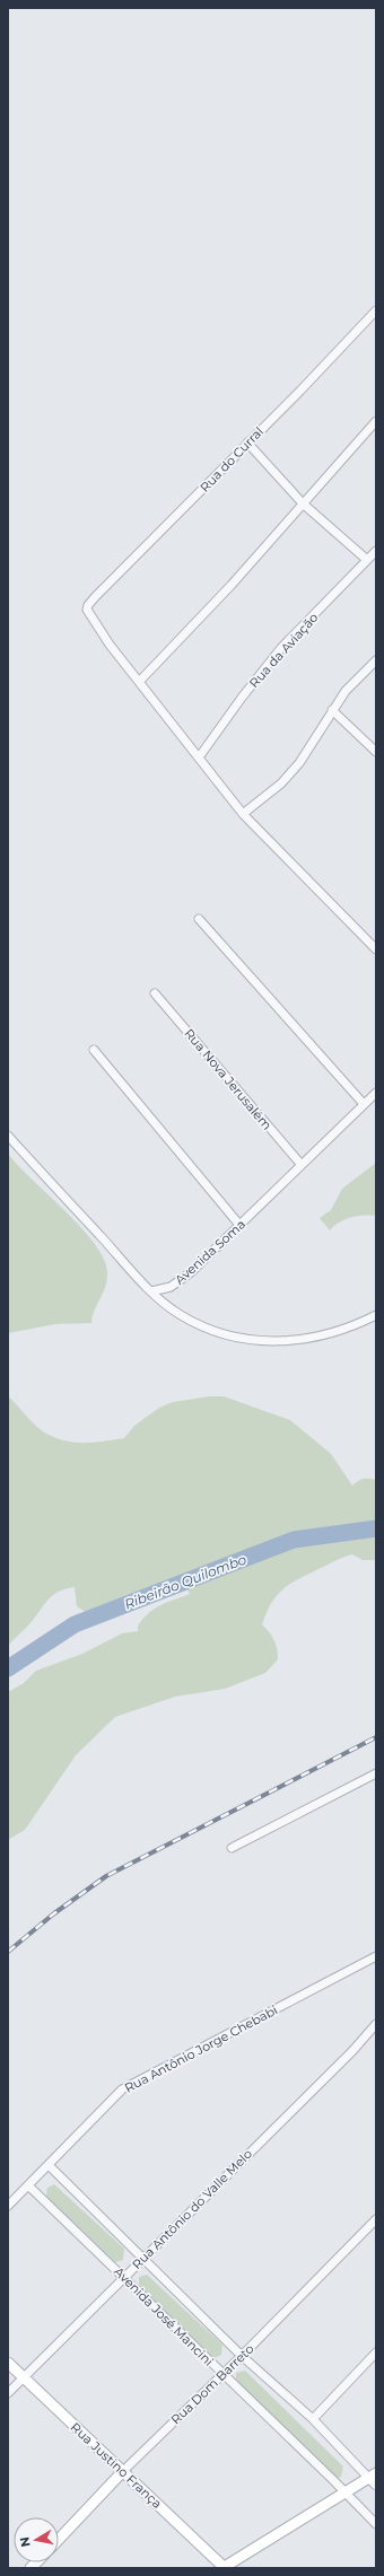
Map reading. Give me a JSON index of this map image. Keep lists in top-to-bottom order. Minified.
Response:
{"streets":{"street":["Rua do Curral","Rua da Aviação","Rua Nova Jerusalém","Avenida Soma","Rua Antônio Jorge Chebabi","Rua Antônio do Valle Melo","Avenida José Mancini","Rua Dom Barreto","Rua Justino França"]},"crossings":[["Rua Nova Jerusalém","Avenida Soma"],["Rua Antônio Jorge Chebabi","Avenida José Mancini"],["Rua Antônio do Valle Melo","Avenida José Mancini"],["Rua Antônio do Valle Melo","Rua Justino França"],["Avenida José Mancini","Rua Dom Barreto"],["Rua Dom Barreto","Rua Justino França"]],"water":["Ribeirão Quilombo"],"north":"left"}
